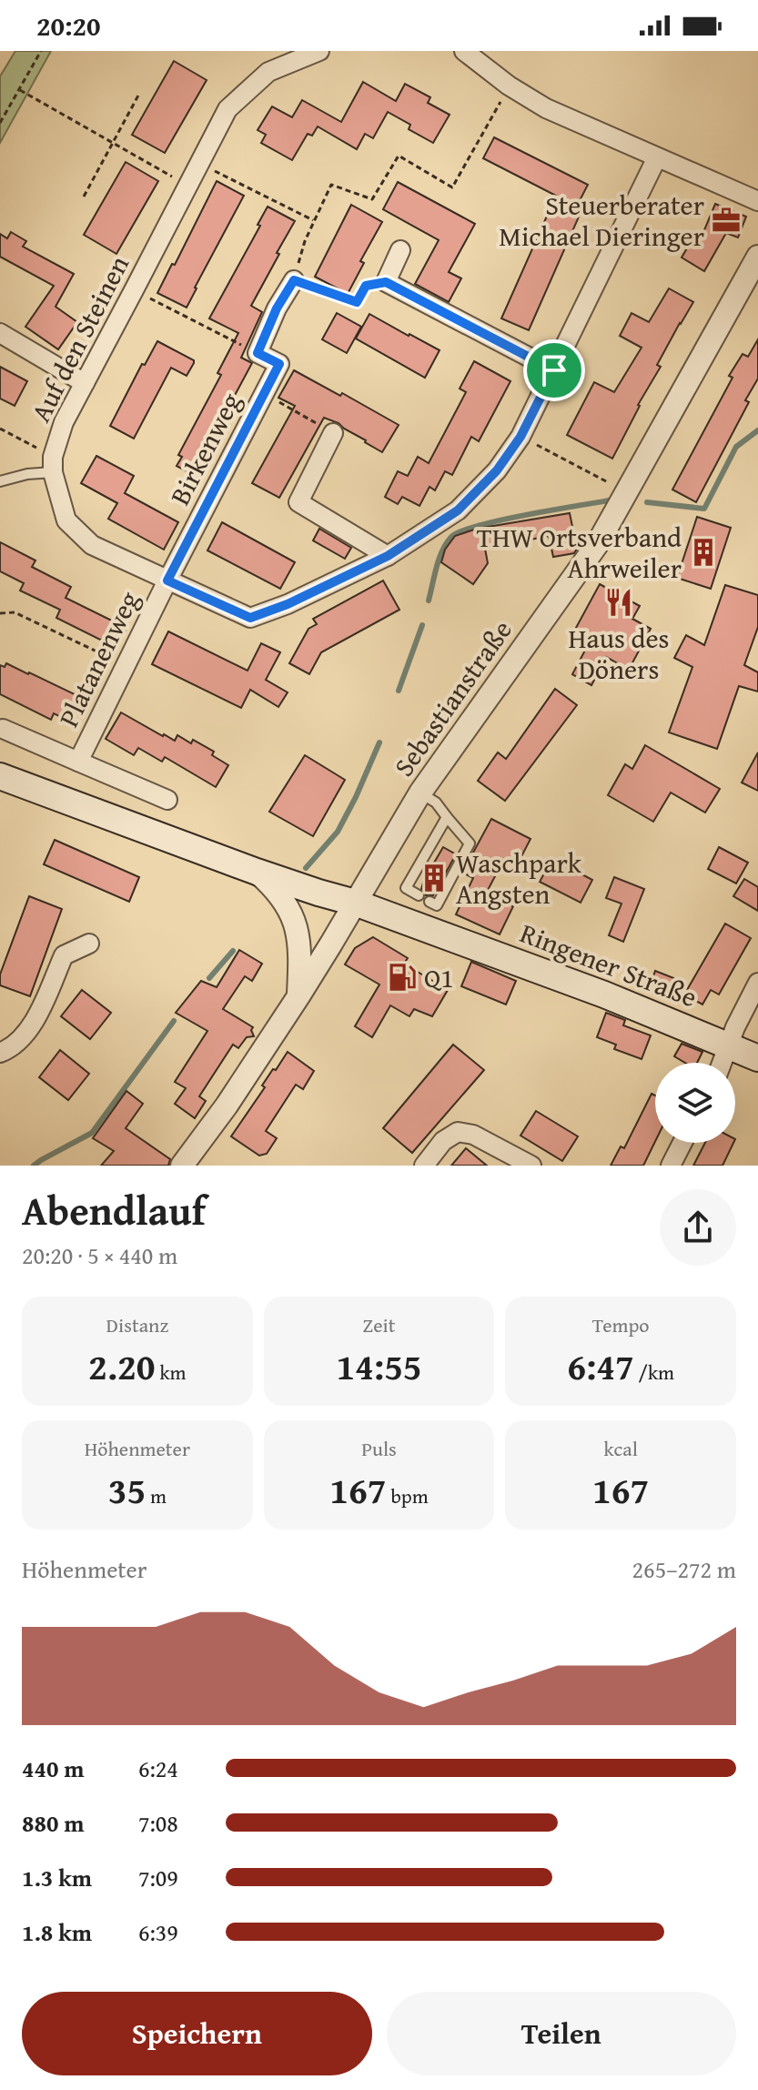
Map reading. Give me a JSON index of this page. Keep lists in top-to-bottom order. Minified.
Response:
{"streets":{"main road":["Ringener Straße"],"street":["Auf den Steinen","Birkenweg","Platanenweg","Sebastianstraße"]},"crossings":[["Birkenweg","Platanenweg"],["Sebastianstraße","Ringener Straße"]],"places":{"office":["Steuerberater Michael Dieringer"],"building":["THW Ortsverband Ahrweiler","Waschpark Angsten"],"restaurant":["Haus des Döners"],"fuel station":["Q1"]},"page":{"status":"20:20","heading":["Abendlauf","20:20 · 5 × 440 m"],"stats":[["Distanz","2.20 km"],["Zeit","14:55"],["Tempo","6:47 /km"],["Höhenmeter","35 m"],["Puls","167 bpm"],["kcal","167"]],"chart":["Höhenmeter","265–272 m"],"list":[{"name":"440 m","note":"6:24"},{"name":"880 m","note":"7:08"},{"name":"1.3 km","note":"7:09"},{"name":"1.8 km","note":"6:39"}],"buttons":["Speichern","Teilen"]}}
